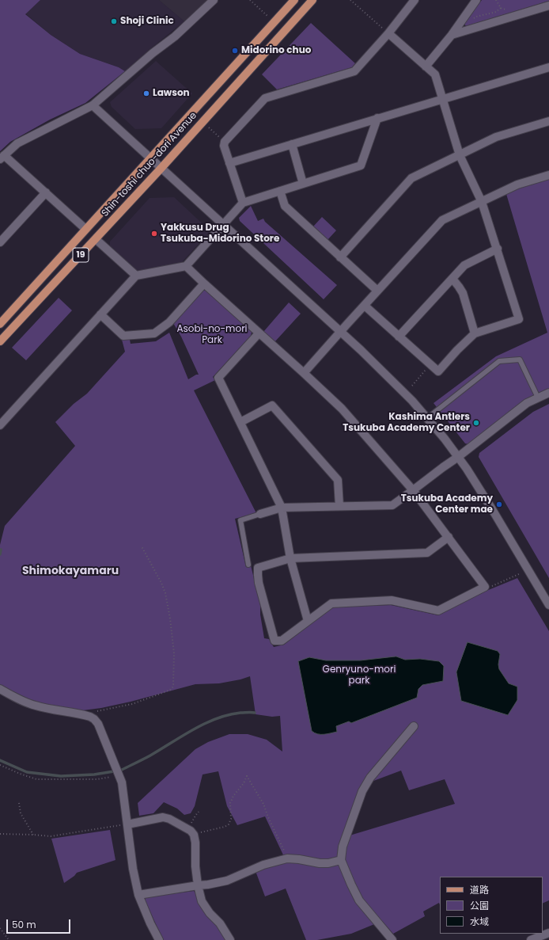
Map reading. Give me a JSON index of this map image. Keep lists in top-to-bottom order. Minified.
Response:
{"streets":{"main road":["Shin-toshi chuo-dori Avenue","19"]},"crossings":[["Shin-toshi chuo-dori Avenue","19"]],"districts":["Shimokayamaru"],"parks":["Asobi-no-mori Park","Genryuno-mori park"],"places":["Shoji Clinic","Midorino chuo","Lawson","Yakkusu Drug Tsukuba-Midorino Store","Kashima Antlers Tsukuba Academy Center","Tsukuba Academy Center mae"],"legend":["道路","公園","水域"],"scale_bar":"50 m"}
